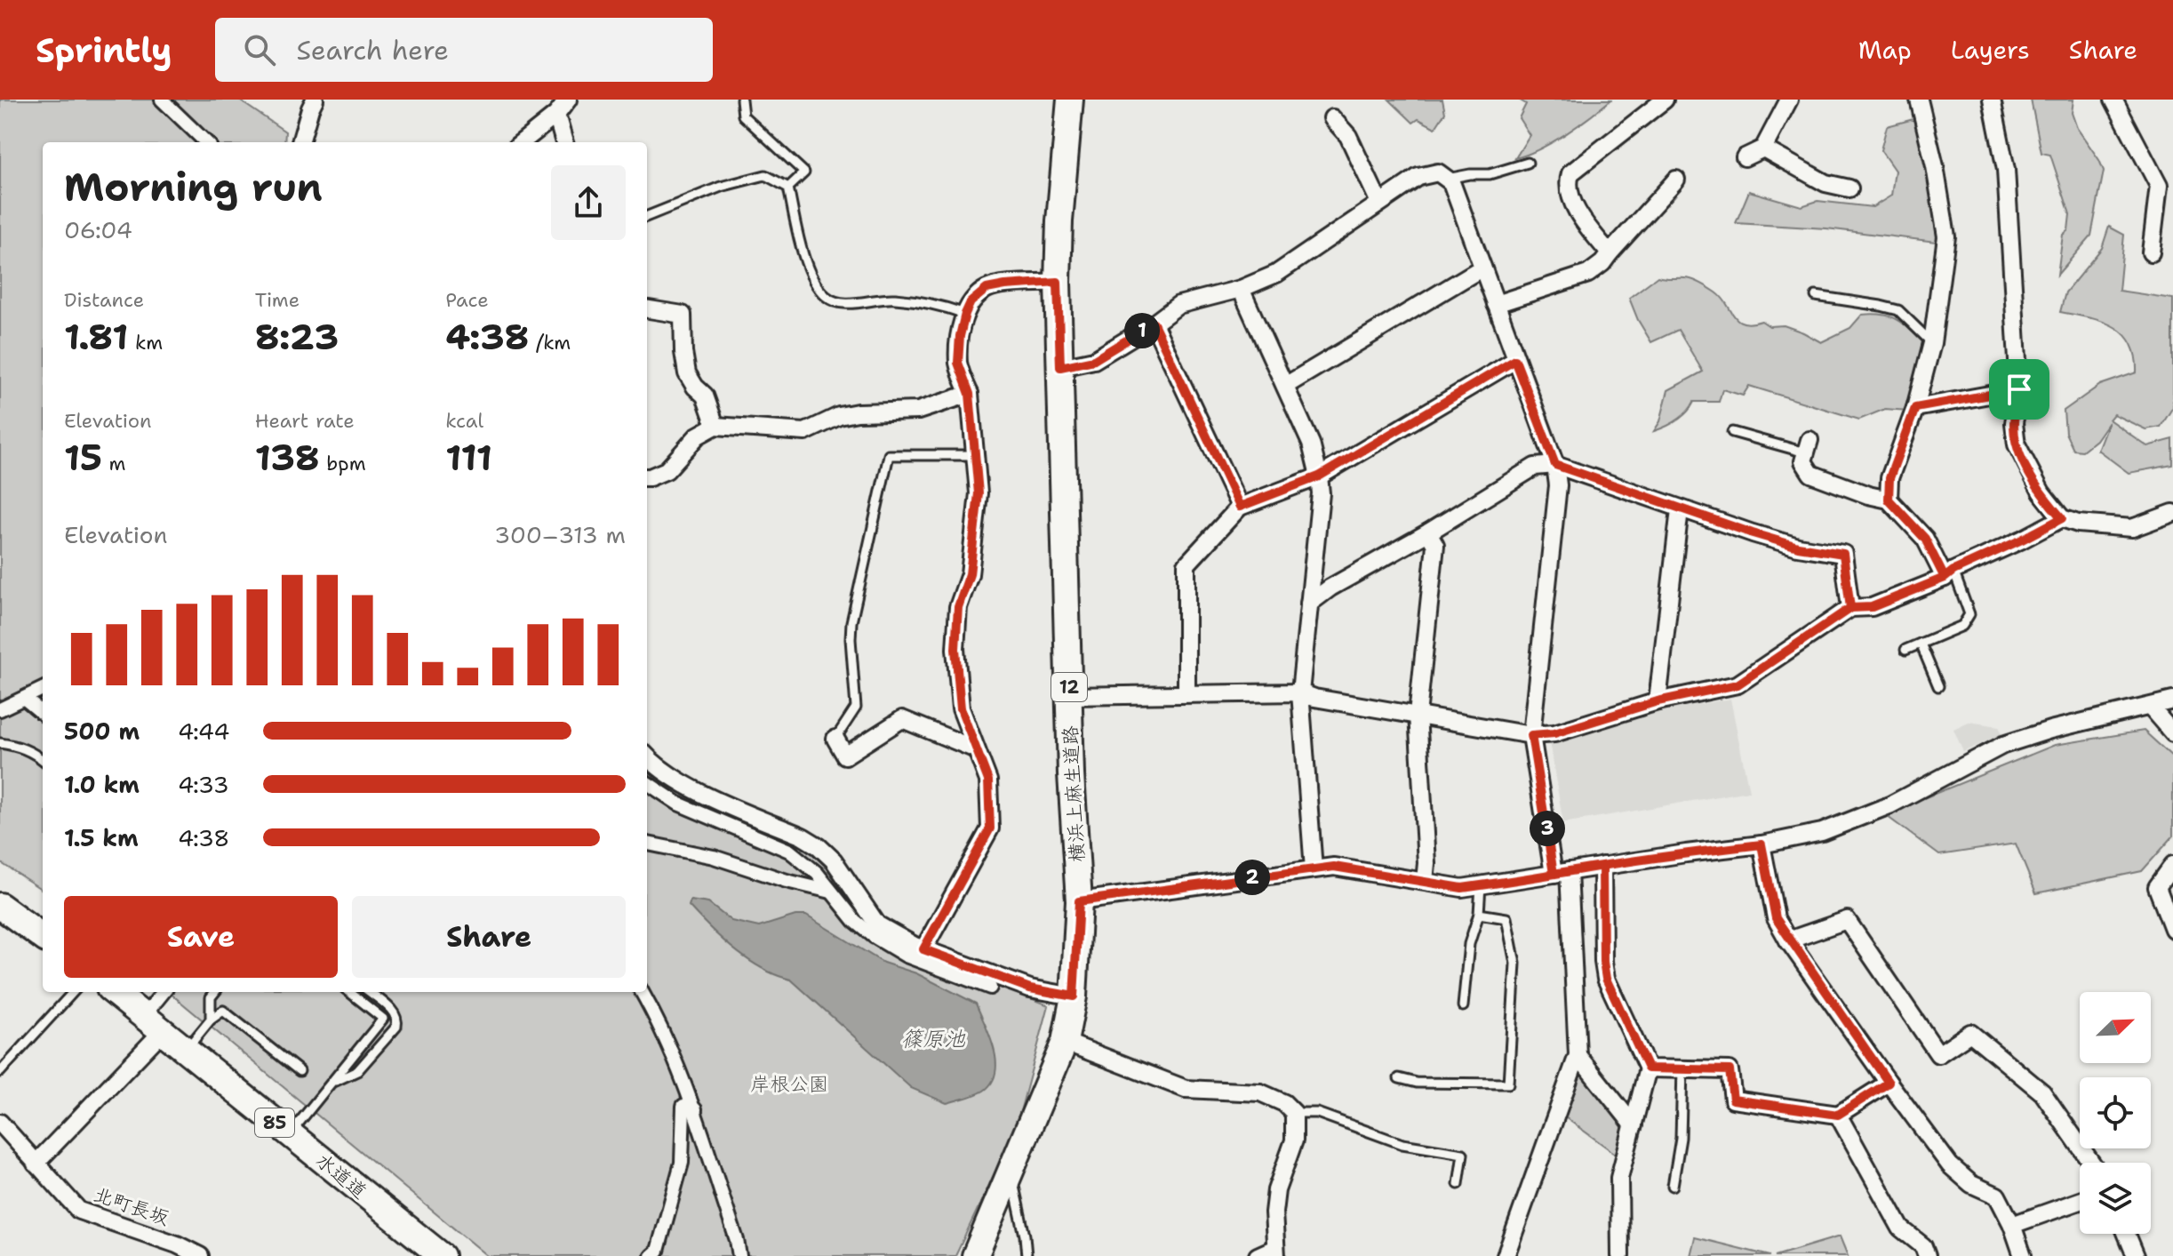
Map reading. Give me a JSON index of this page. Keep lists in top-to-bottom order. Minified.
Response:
{"streets":{"main road":["12","横浜上麻生道路","85","水道道"],"street":["北町長坂"]},"water":["篠原池"],"parks":["岸根公園"],"north":"top right","page":{"header":"Sprintly","search":"Search here","nav":["Map","Layers","Share"],"heading":["Morning run","06:04"],"stats":[["Distance","1.81 km"],["Time","8:23"],["Pace","4:38 /km"],["Elevation","15 m"],["Heart rate","138 bpm"],["kcal","111"]],"pins":["1","3","2"],"chart":["Elevation","300–313 m"],"list":[{"name":"500 m","note":"4:44"},{"name":"1.0 km","note":"4:33"},{"name":"1.5 km","note":"4:38"}],"buttons":["Save","Share"]}}
